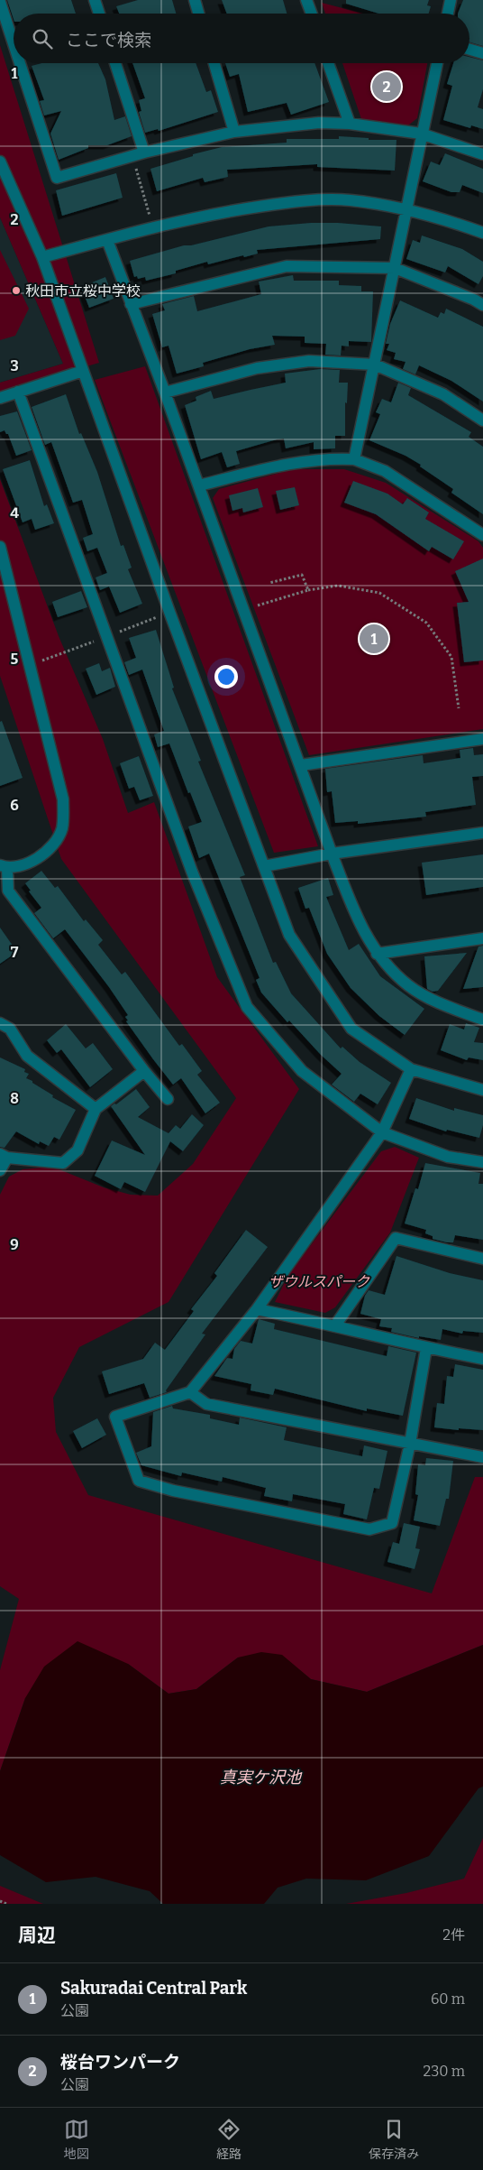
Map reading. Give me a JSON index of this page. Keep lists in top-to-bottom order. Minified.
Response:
{"water":["真実ケ沢池"],"parks":["ザウルスパーク"],"places":["秋田市立桜中学校"],"page":{"search":"ここで検索","pins":["2","1"],"heading":["周辺","2件"],"list":[{"mark":"1","name":"Sakuradai Central Park","note":"公園","value":"60 m"},{"mark":"2","name":"桜台ワンパーク","note":"公園","value":"230 m"}],"nav":["地図","経路","保存済み"]},"grid":{"rows":["1","2","3","4","5","6","7","8","9"]}}
